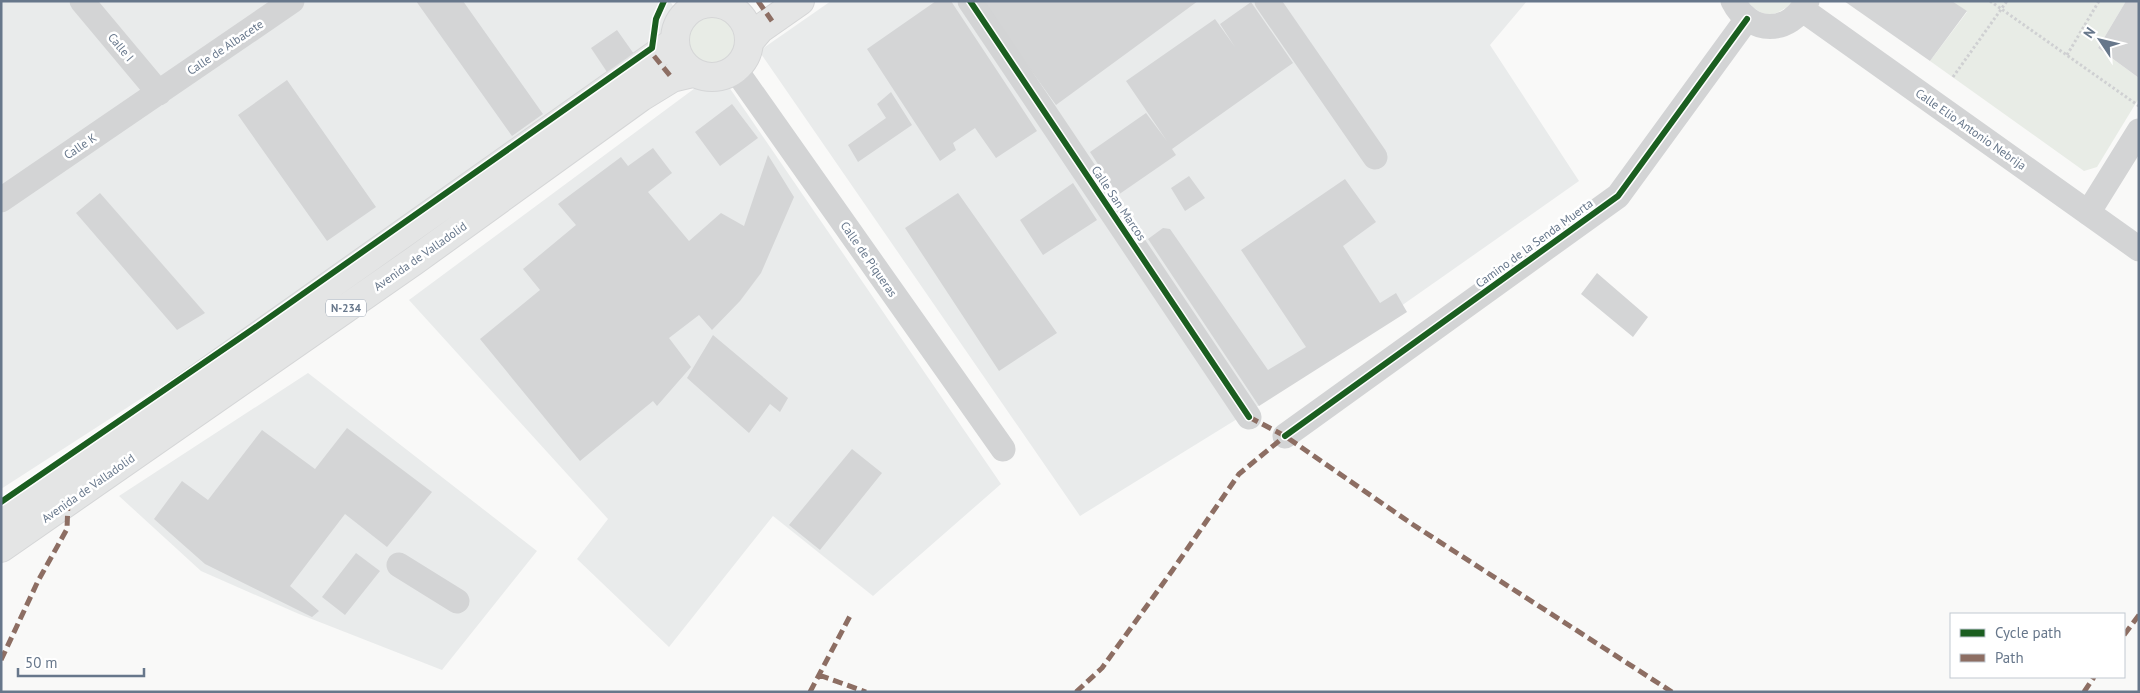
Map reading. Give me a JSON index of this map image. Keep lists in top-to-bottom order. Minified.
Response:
{"streets":{"main road":["Avenida de Valladolid","N-234"],"street":["Calle I","Calle de Albacete","Calle Elio Antonio Nebrija","Calle K","Calle San Marcos","Camino de la Senda Muerta","Calle de Piqueras"]},"crossings":[["Calle I","Calle de Albacete"],["Calle I","Calle K"],["Calle de Albacete","Calle K"],["Avenida de Valladolid","Calle de Piqueras"]],"legend":["Cycle path","Path"],"scale_bar":"50 m","north":"top left"}
